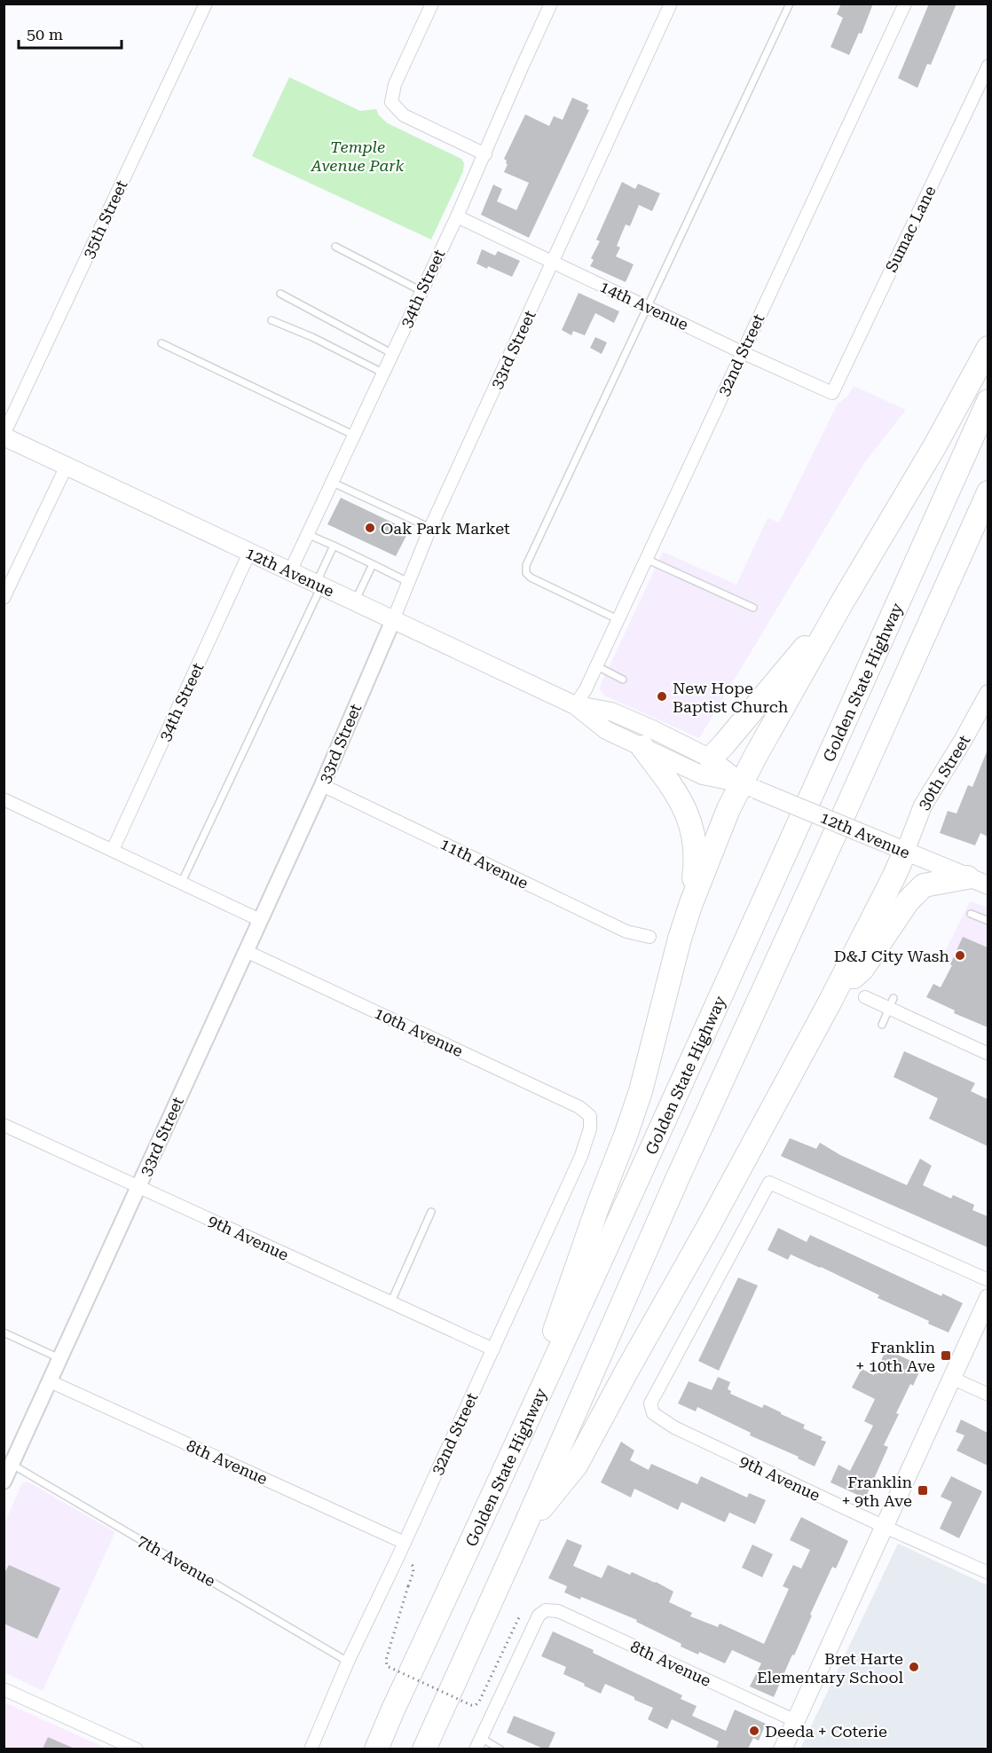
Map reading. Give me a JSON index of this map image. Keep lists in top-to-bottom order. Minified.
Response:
{"streets":{"highway":["Golden State Highway"],"main road":["12th Avenue","30th Street"],"street":["35th Street","Sumac Lane","34th Street","14th Avenue","33rd Street","32nd Street","11th Avenue","10th Avenue","9th Avenue","8th Avenue"],"lane":["7th Avenue"]},"crossings":[["35th Street","12th Avenue"],["Sumac Lane","14th Avenue"],["34th Street","14th Avenue"],["34th Street","12th Avenue"],["14th Avenue","33rd Street"],["14th Avenue","32nd Street"],["33rd Street","12th Avenue"],["33rd Street","11th Avenue"],["33rd Street","10th Avenue"],["33rd Street","9th Avenue"],["33rd Street","8th Avenue"],["33rd Street","7th Avenue"],["32nd Street","12th Avenue"],["32nd Street","10th Avenue"],["32nd Street","9th Avenue"],["32nd Street","8th Avenue"],["32nd Street","7th Avenue"],["12th Avenue","30th Street"]],"parks":["Temple Avenue Park"],"places":{"other":["Oak Park Market","New Hope Baptist Church","D&J City Wash","Bret Harte Elementary School","Deeda + Coterie"],"transit":["Franklin + 10th Ave","Franklin + 9th Ave"]},"scale_bar":"50 m"}
